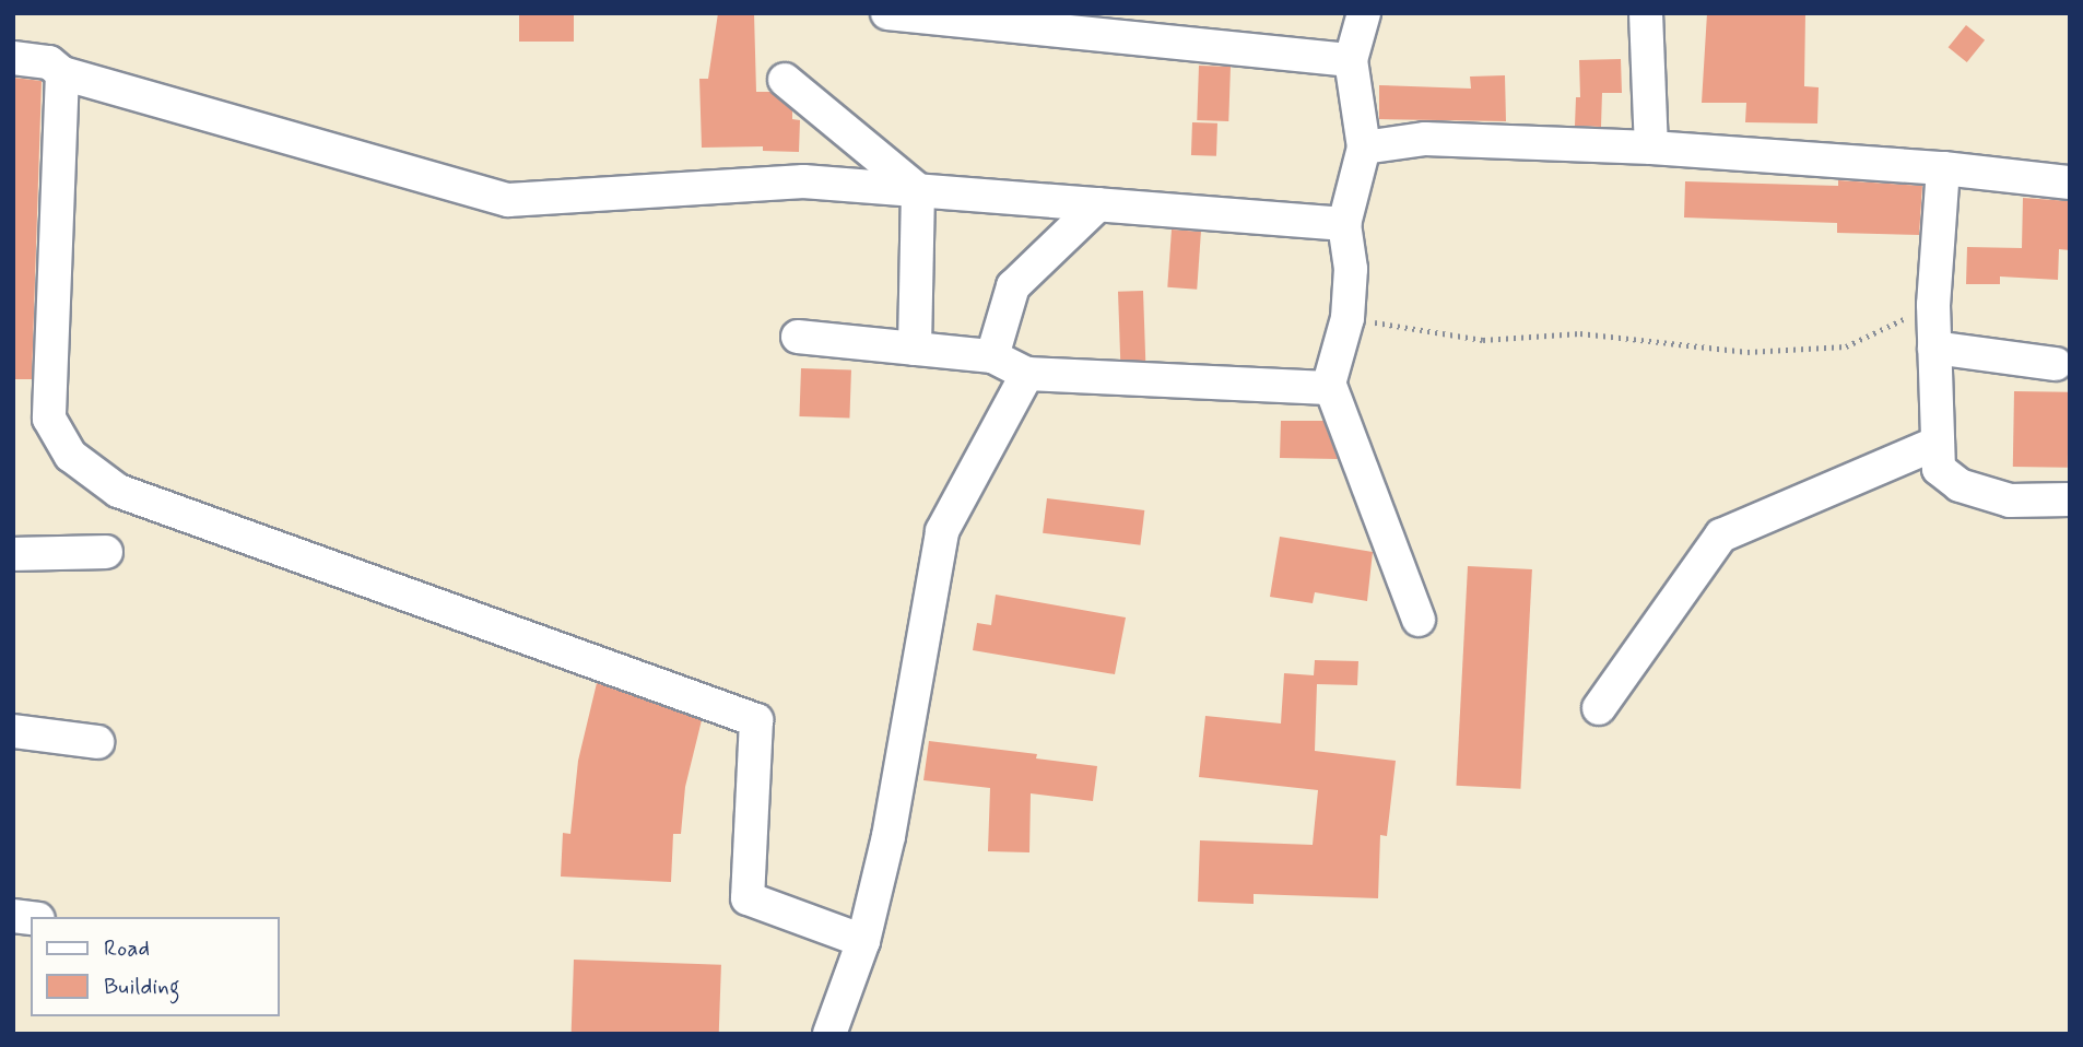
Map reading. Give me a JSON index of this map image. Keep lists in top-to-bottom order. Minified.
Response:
{"legend":["Road","Building"]}
